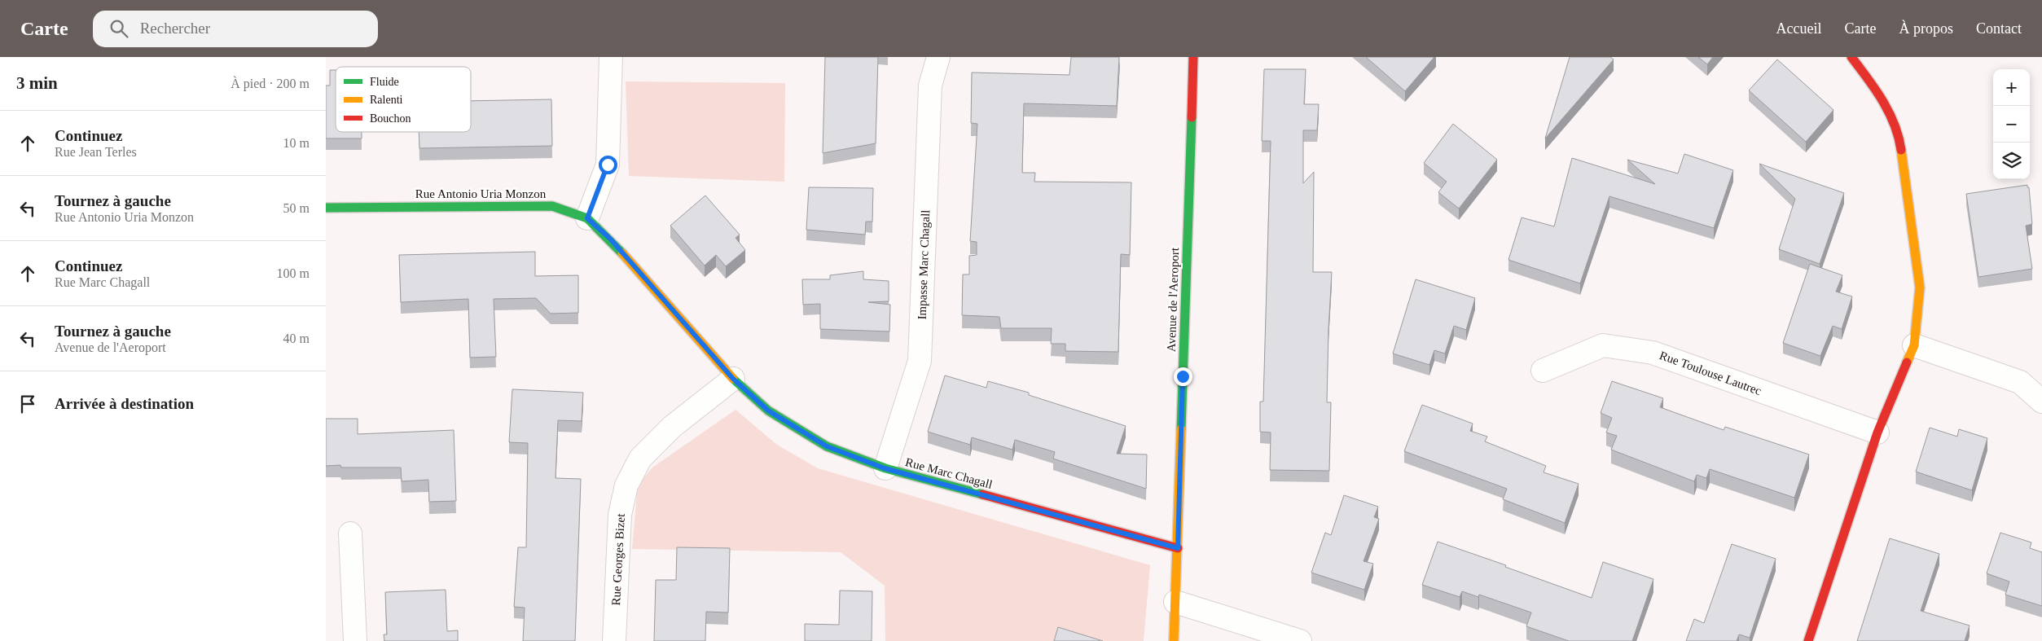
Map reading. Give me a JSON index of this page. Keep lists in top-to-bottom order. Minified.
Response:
{"streets":{"street":["Rue Antonio Uria Monzon","Impasse Marc Chagall","Avenue de l'Aeroport","Rue Toulouse Lautrec","Rue Marc Chagall","Rue Georges Bizet"]},"crossings":[["Rue Antonio Uria Monzon","Rue Marc Chagall"],["Rue Antonio Uria Monzon","Rue Georges Bizet"],["Impasse Marc Chagall","Rue Marc Chagall"],["Avenue de l'Aeroport","Rue Marc Chagall"],["Rue Marc Chagall","Rue Georges Bizet"]],"legend":["Fluide","Ralenti","Bouchon"],"page":{"header":"Carte","search":"Rechercher","nav":["Accueil","Carte","À propos","Contact"],"heading":["3 min","À pied · 200 m"],"map_buttons":["+","−"],"list":[["Continuez","Rue Jean Terles","10 m"],["Tournez à gauche","Rue Antonio Uria Monzon","50 m"],["Continuez","Rue Marc Chagall","100 m"],["Tournez à gauche","Avenue de l'Aeroport","40 m"],"Arrivée à destination"]}}
